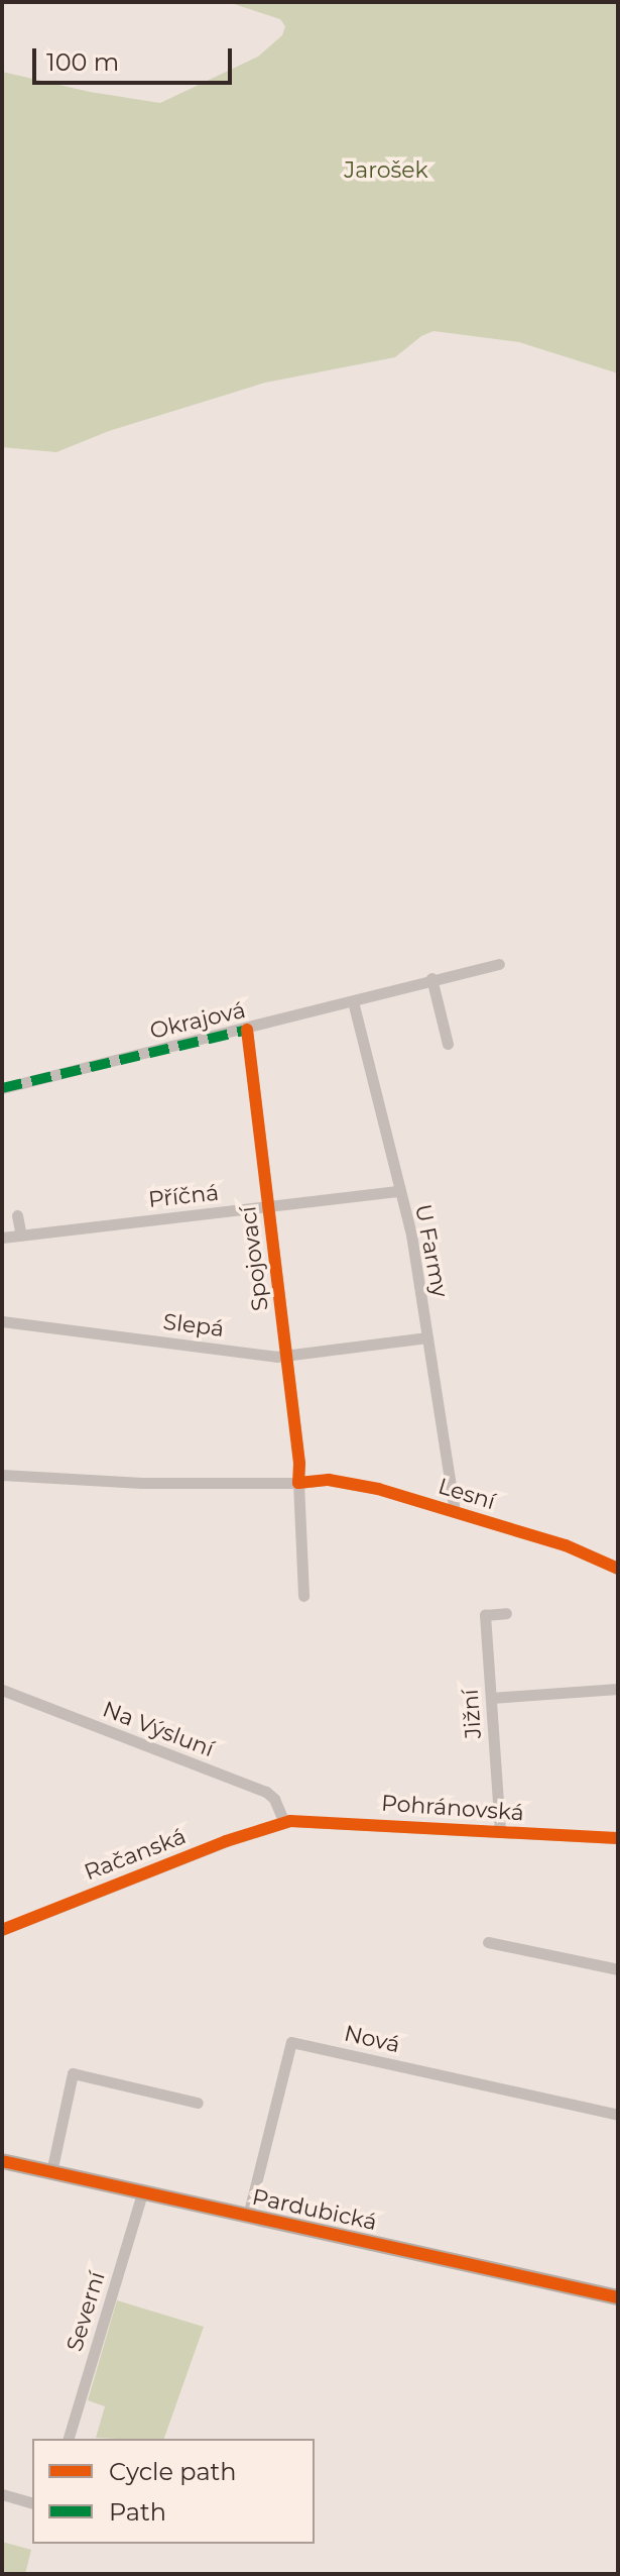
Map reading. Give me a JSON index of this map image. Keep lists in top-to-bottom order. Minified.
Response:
{"streets":{"street":["Okrajová","Příčná","U Farmy","Spojovací","Slepá","Lesní","Jižní","Na Výsluní","Pohránovská","Račanská","Nová","Pardubická","Severní"]},"crossings":[["Okrajová","U Farmy"],["Okrajová","Spojovací"],["Příčná","U Farmy"],["Příčná","Spojovací"],["U Farmy","Slepá"],["U Farmy","Lesní"],["Spojovací","Slepá"],["Spojovací","Lesní"],["Jižní","Pohránovská"],["Na Výsluní","Pohránovská"],["Na Výsluní","Račanská"],["Pohránovská","Račanská"],["Nová","Pardubická"],["Pardubická","Severní"]],"parks":["Jarošek"],"legend":["Cycle path","Path"],"scale_bar":"100 m"}
